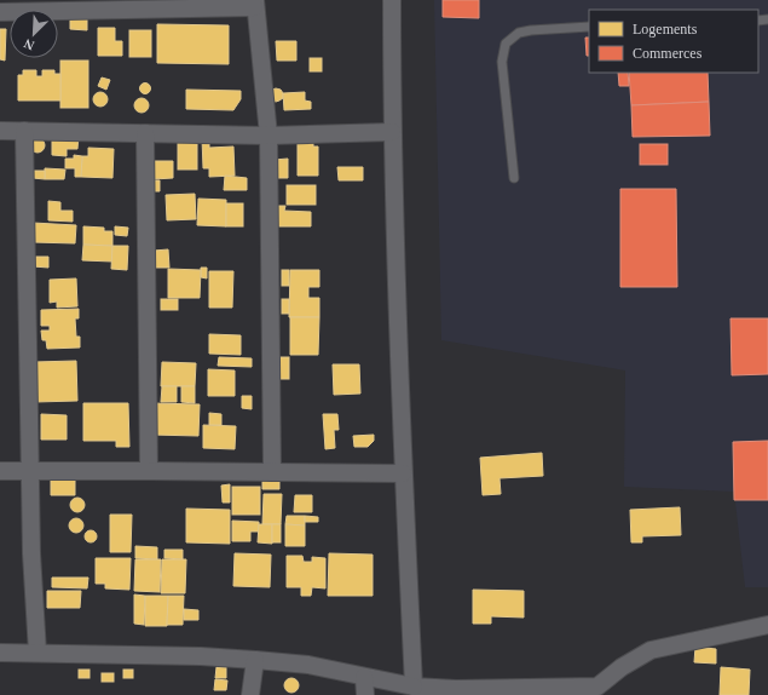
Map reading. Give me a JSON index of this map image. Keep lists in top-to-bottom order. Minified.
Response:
{"legend":["Logements","Commerces"],"north":"bottom left"}
